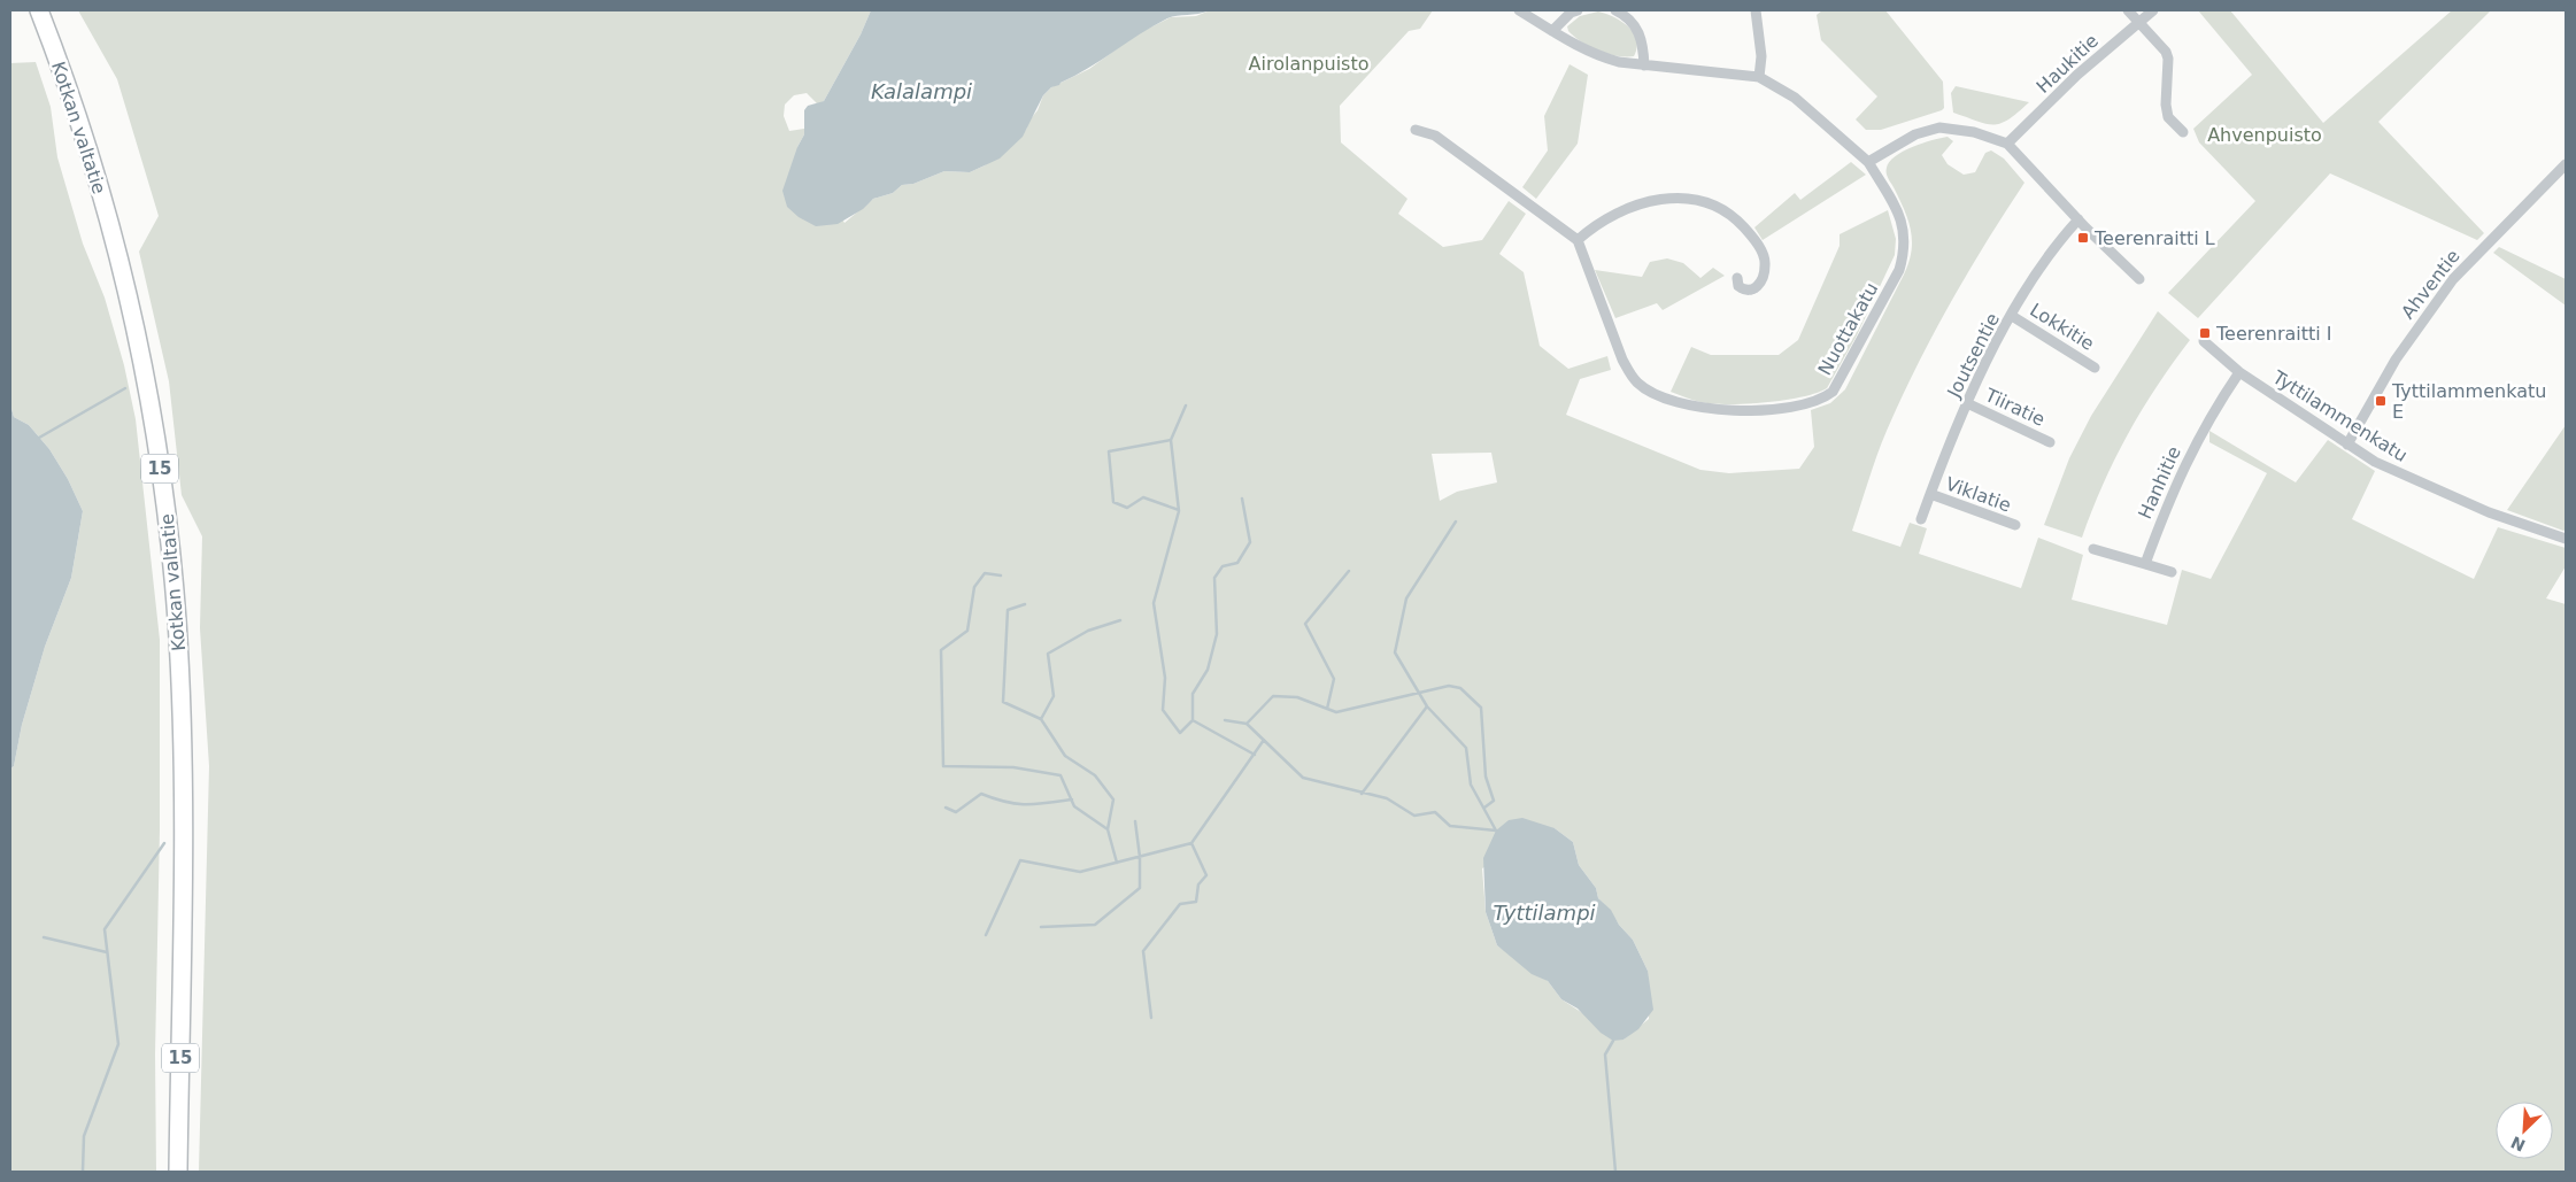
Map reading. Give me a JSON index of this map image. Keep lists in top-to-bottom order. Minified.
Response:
{"streets":{"highway":["Kotkan valtatie","15"],"street":["Haukitie","Ahventie","Lokkitie","Nuottakatu","Joutsentie","Tiiratie","Tyttilammenkatu","Hanhitie","Viklatie"]},"crossings":[["Ahventie","Tyttilammenkatu"],["Lokkitie","Joutsentie"],["Joutsentie","Tiiratie"],["Joutsentie","Viklatie"],["Tyttilammenkatu","Hanhitie"]],"water":["Kalalampi","Tyttilampi"],"parks":["Airolanpuisto","Ahvenpuisto"],"places":{"transit":["Teerenraitti L","Teerenraitti I","Tyttilammenkatu E"]},"north":"bottom left"}
